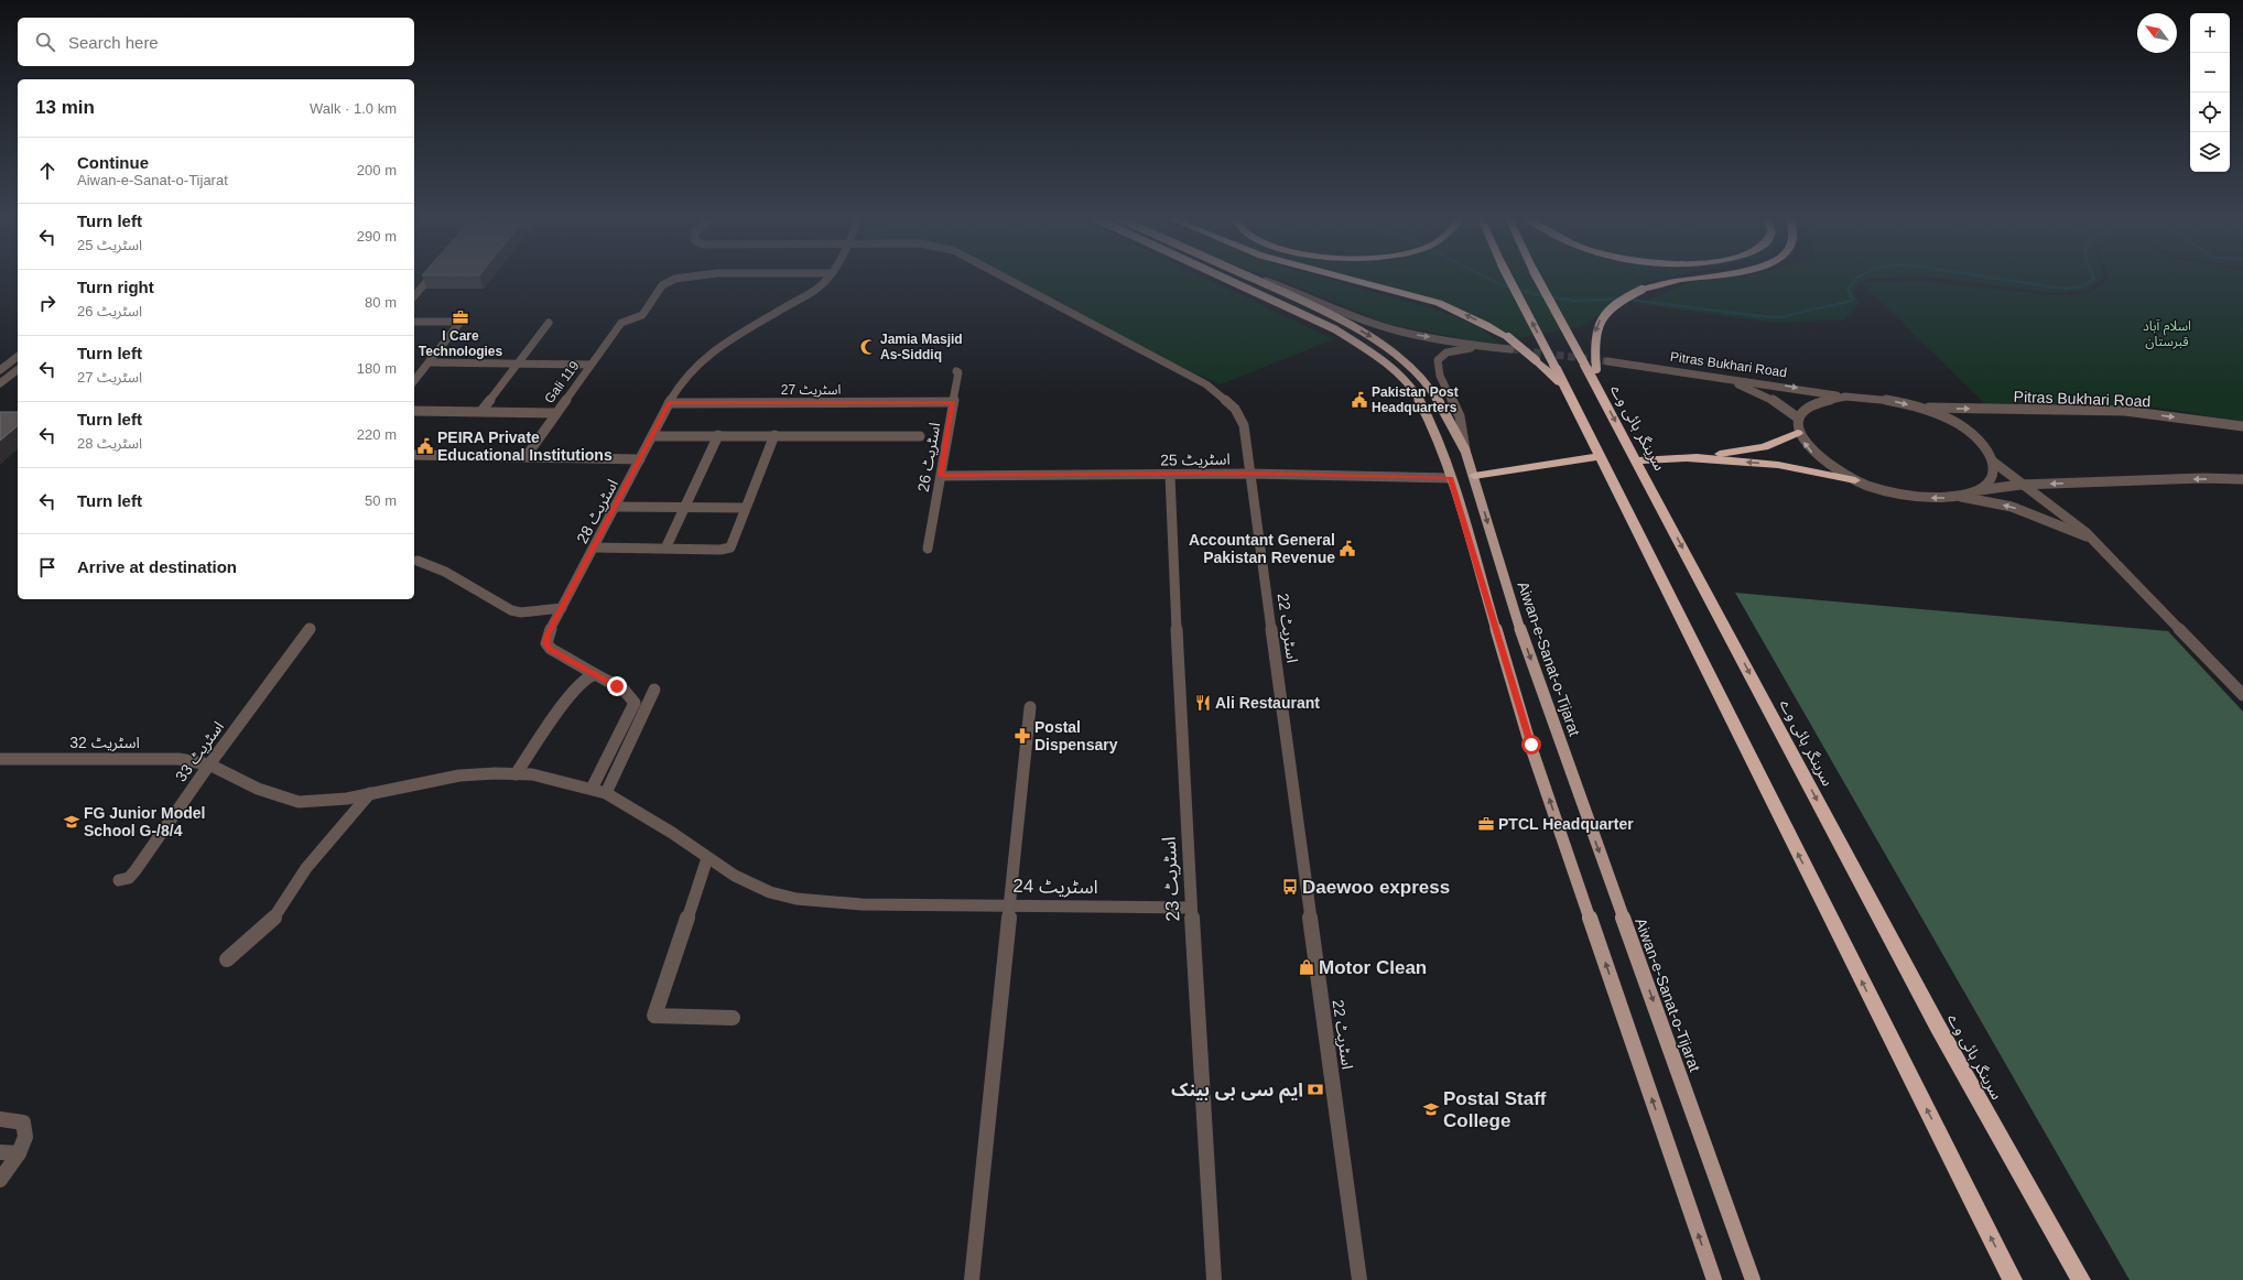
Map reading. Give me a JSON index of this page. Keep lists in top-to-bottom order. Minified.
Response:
{"streets":{"highway":["سرینگر ہائی وے"],"main road":["Aiwan-e-Sanat-o-Tijarat"],"street":["Pitras Bukhari Road","Gali 119","اسٹریٹ 27","اسٹریٹ 26","اسٹریٹ 25","اسٹریٹ 28","اسٹریٹ 22","اسٹریٹ 32","اسٹریٹ 33","اسٹریٹ 23","اسٹریٹ 24"]},"crossings":[["اسٹریٹ 27","اسٹریٹ 26"],["اسٹریٹ 27","اسٹریٹ 28"],["اسٹریٹ 26","اسٹریٹ 25"],["اسٹریٹ 25","اسٹریٹ 22"],["اسٹریٹ 25","اسٹریٹ 23"],["اسٹریٹ 32","اسٹریٹ 33"],["اسٹریٹ 32","اسٹریٹ 24"],["اسٹریٹ 23","اسٹریٹ 24"]],"parks":["اسلام آباد قبرستان"],"places":{"office":["I Care Technologies","PTCL Headquarter"],"mosque":["Jamia Masjid As-Siddiq"],"public building":["Pakistan Post Headquarters","PEIRA Private Educational Institutions","Accountant General Pakistan Revenue"],"restaurant":["Ali Restaurant"],"pharmacy":["Postal Dispensary"],"school or university":["FG Junior Model School G-/8/4","Postal Staff College"],"bus stop":["Daewoo express"],"shop":["Motor Clean"],"bank":["ایم سی بی بینک"]},"north":"top left","page":{"map_buttons":["+","−"],"search":"Search here","heading":["13 min","Walk · 1.0 km"],"list":[["Continue","Aiwan-e-Sanat-o-Tijarat","200 m"],["Turn left","اسٹریٹ 25","290 m"],["Turn right","اسٹریٹ 26","80 m"],["Turn left","اسٹریٹ 27","180 m"],["Turn left","اسٹریٹ 28","220 m"],["Turn left","50 m"],"Arrive at destination"]}}
